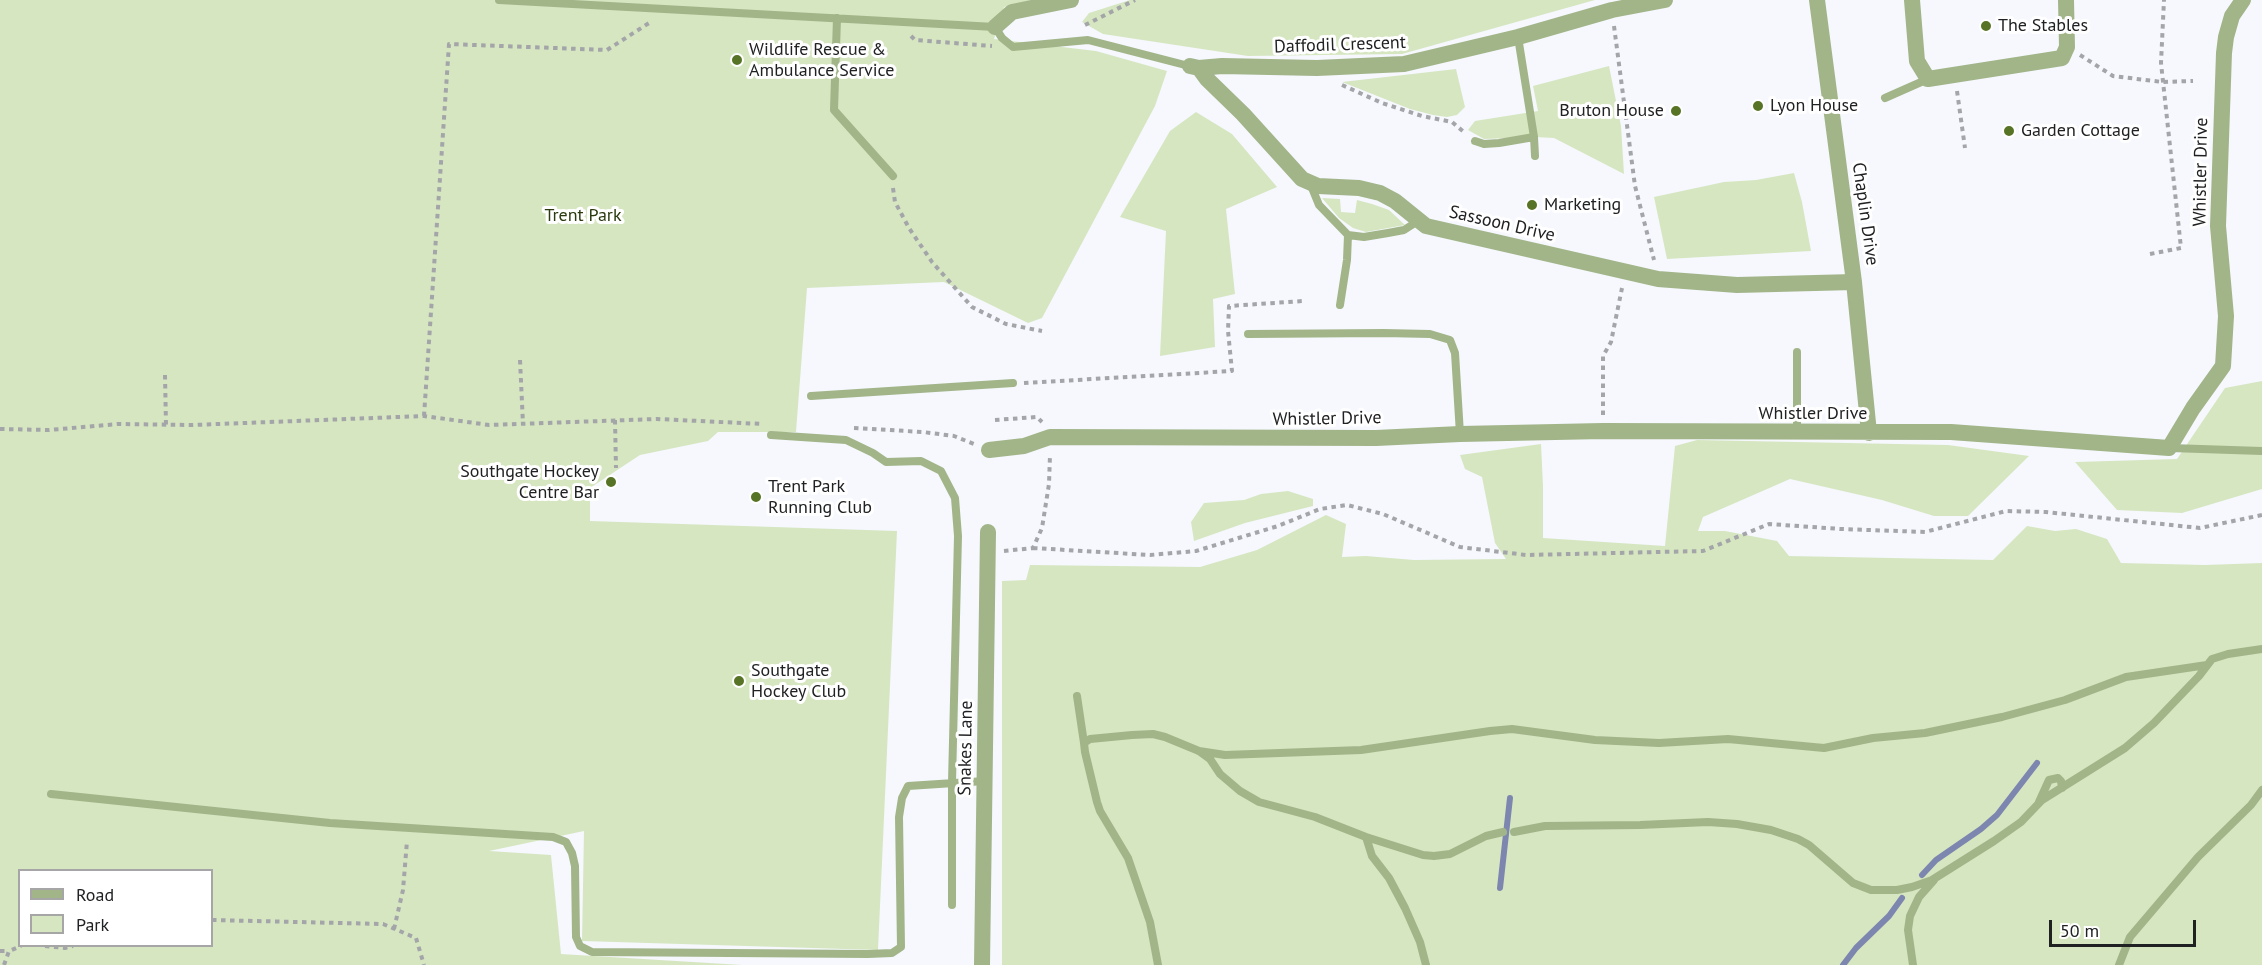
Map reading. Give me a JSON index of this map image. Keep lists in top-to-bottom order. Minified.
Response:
{"streets":{"street":["Daffodil Crescent","Whistler Drive","Chaplin Drive","Sassoon Drive","Snakes Lane"]},"crossings":[["Whistler Drive","Chaplin Drive"],["Chaplin Drive","Sassoon Drive"]],"parks":["Trent Park"],"places":["The Stables","Wildlife Rescue & Ambulance Service","Lyon House","Bruton House","Garden Cottage","Marketing","Southgate Hockey Centre Bar","Trent Park Running Club","Southgate Hockey Club"],"legend":["Road","Park"],"scale_bar":"50 m"}
